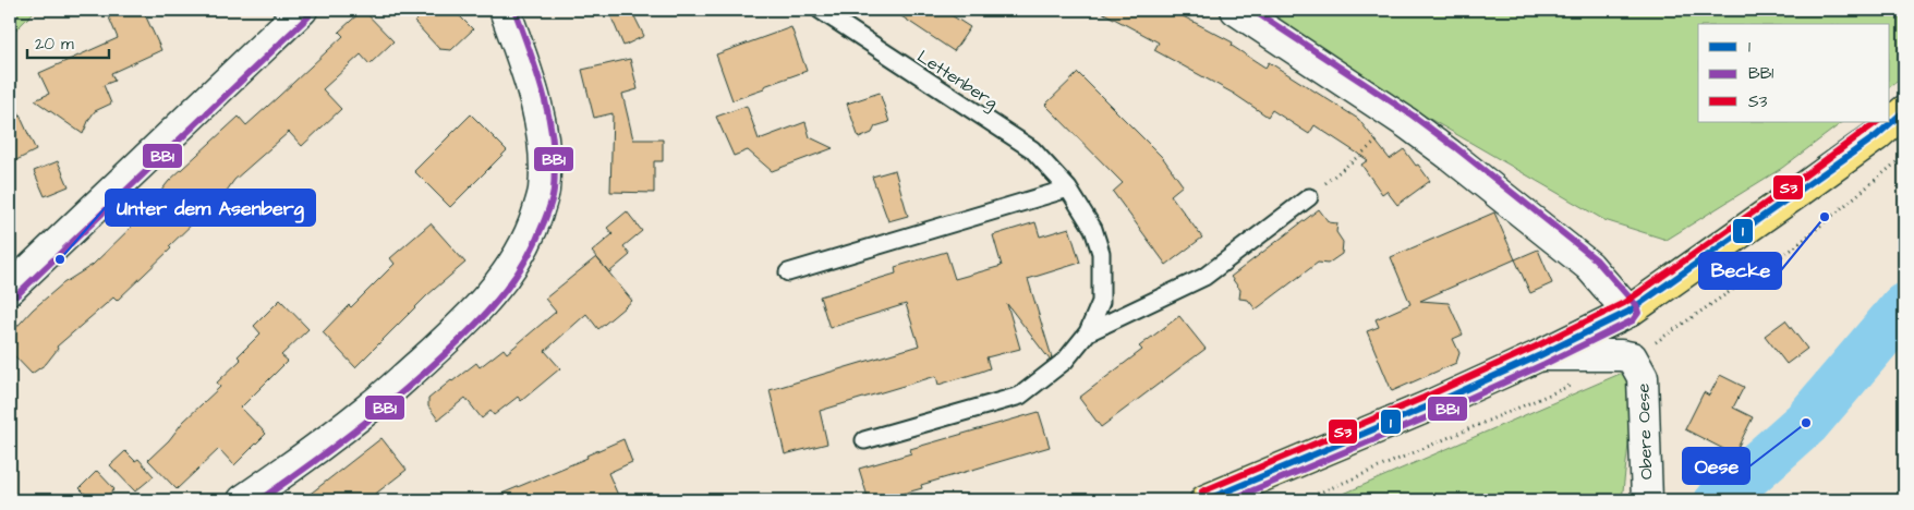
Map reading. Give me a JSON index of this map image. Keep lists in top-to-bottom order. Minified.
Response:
{"streets":{"street":["Obere Oese"],"lane":["Lettenberg"]},"places":["Becke","Unter dem Asenberg","Oese"],"lines":["transit line BB1","transit line 1","transit line S3"],"legend":["1","BB1","S3"],"scale_bar":"20 m"}
